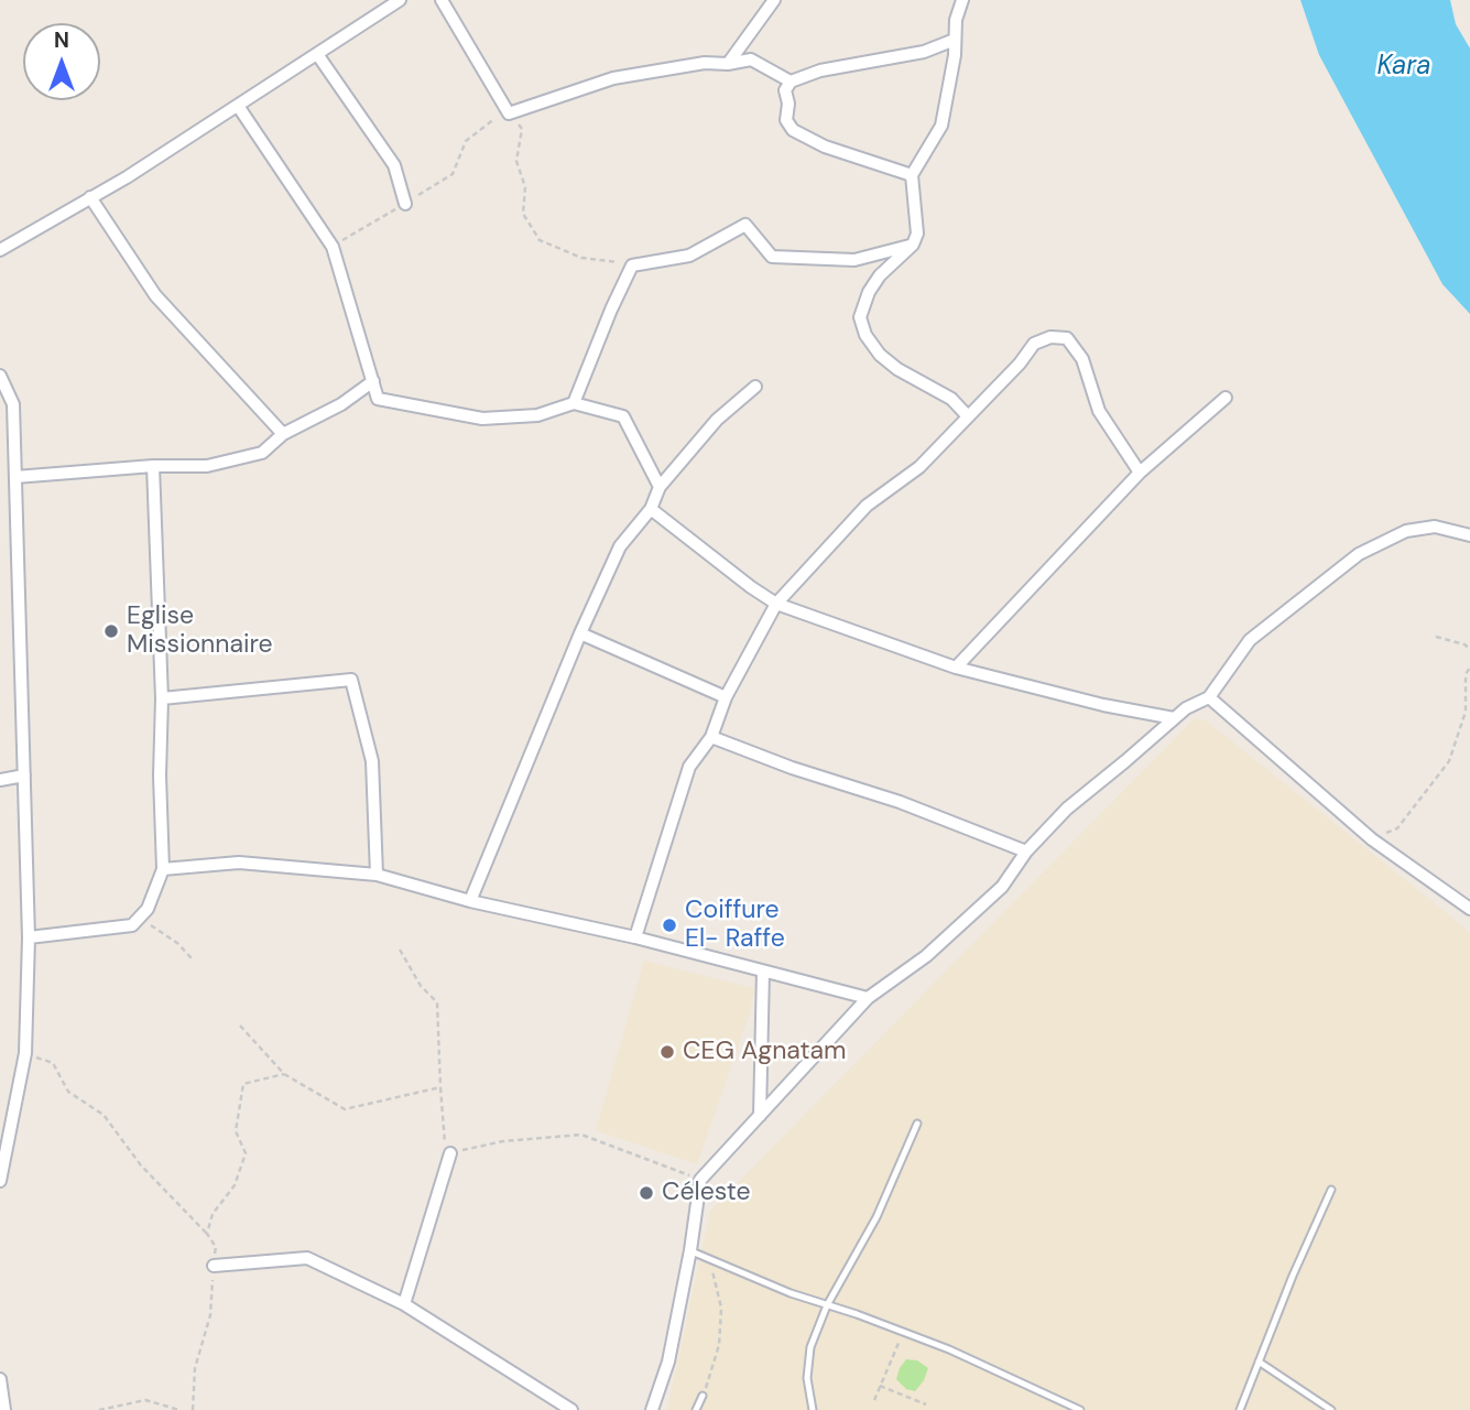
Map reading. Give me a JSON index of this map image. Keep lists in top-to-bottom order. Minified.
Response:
{"water":["Kara"],"places":["Eglise Missionnaire","Coiffure El- Raffe","CEG Agnatam","Céleste"],"north":"top"}
